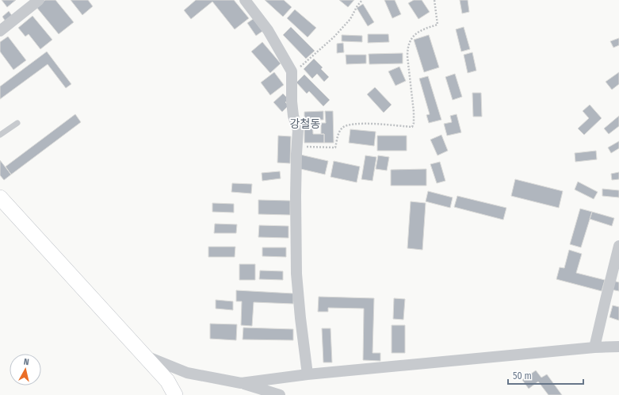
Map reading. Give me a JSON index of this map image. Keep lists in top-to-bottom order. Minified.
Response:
{"districts":["강철동"],"scale_bar":"50 m","north":"top"}
